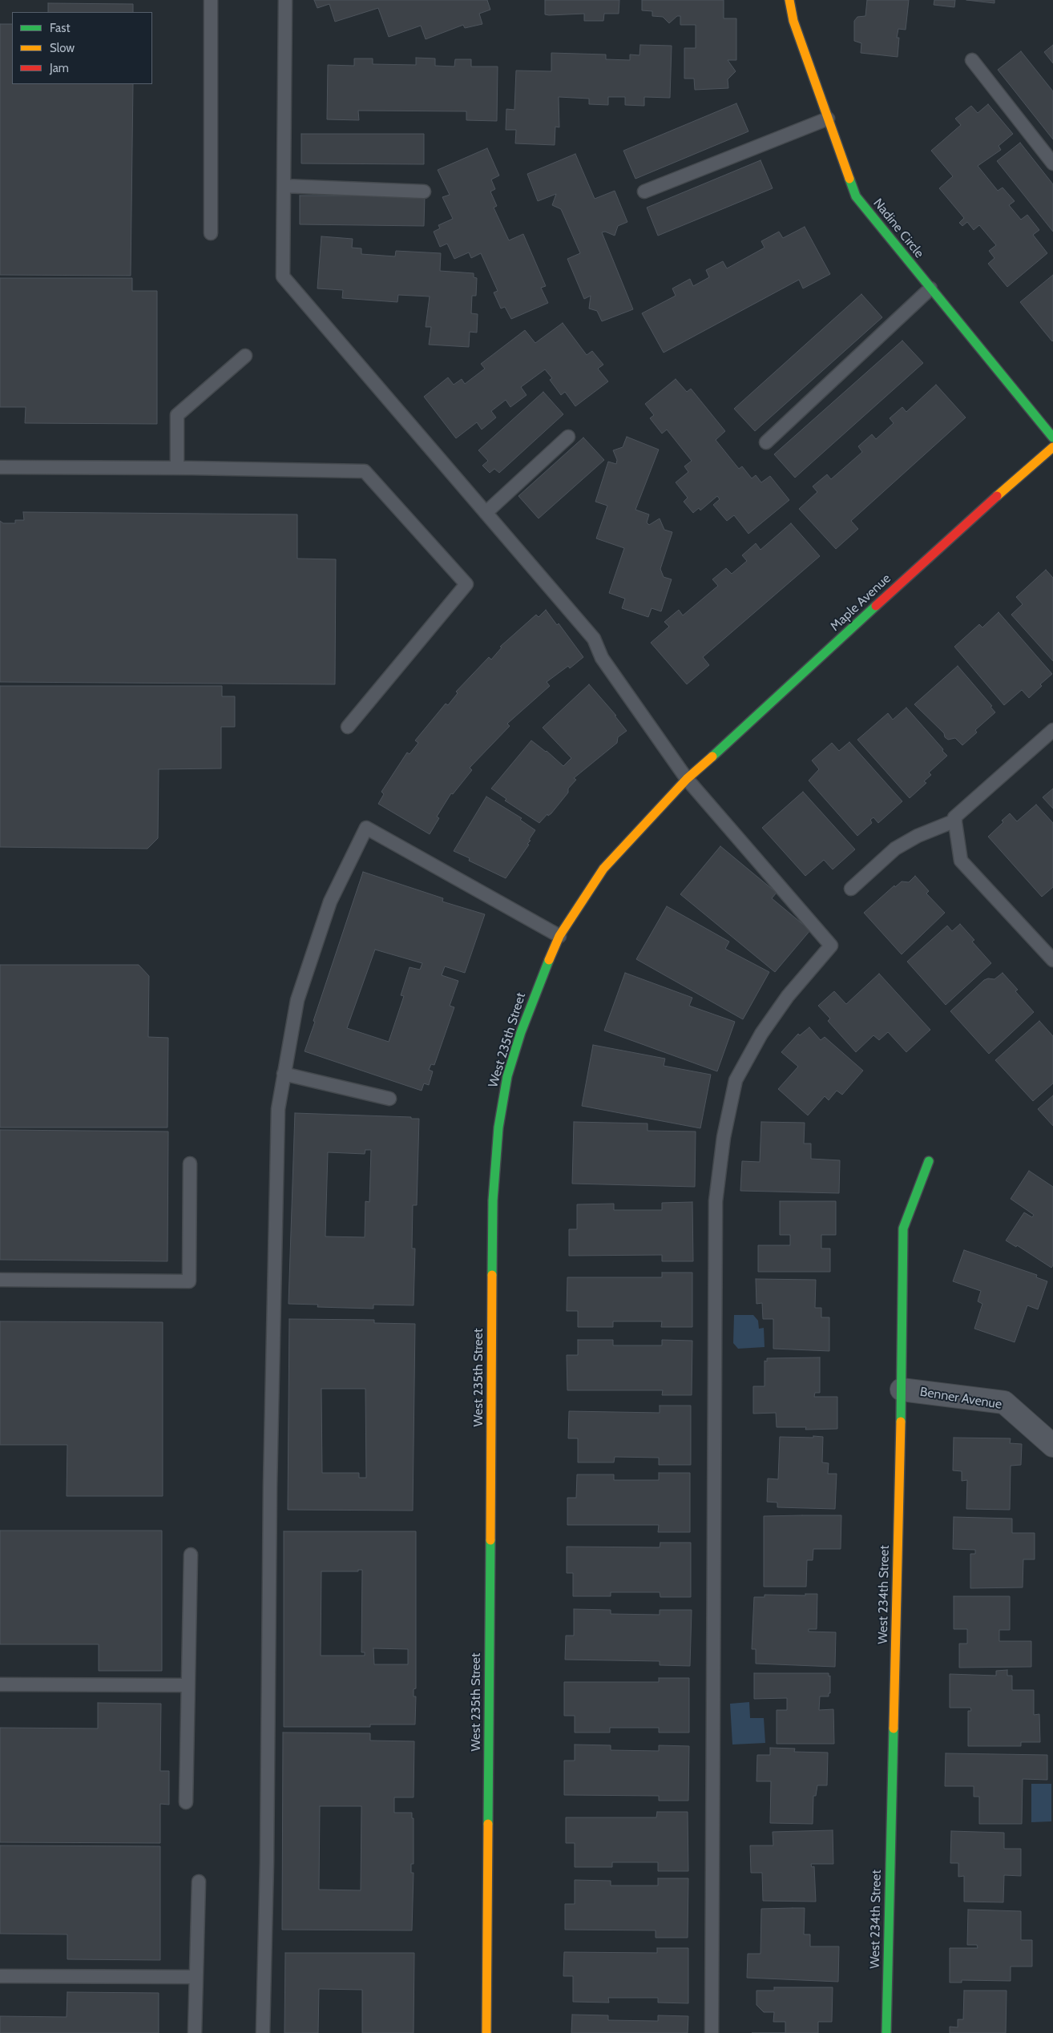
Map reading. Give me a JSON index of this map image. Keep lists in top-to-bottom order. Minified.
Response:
{"streets":{"street":["Nadine Circle","Maple Avenue","West 235th Street","Benner Avenue","West 234th Street"]},"crossings":[["Maple Avenue","West 235th Street"],["Benner Avenue","West 234th Street"]],"legend":["Fast","Slow","Jam"]}
